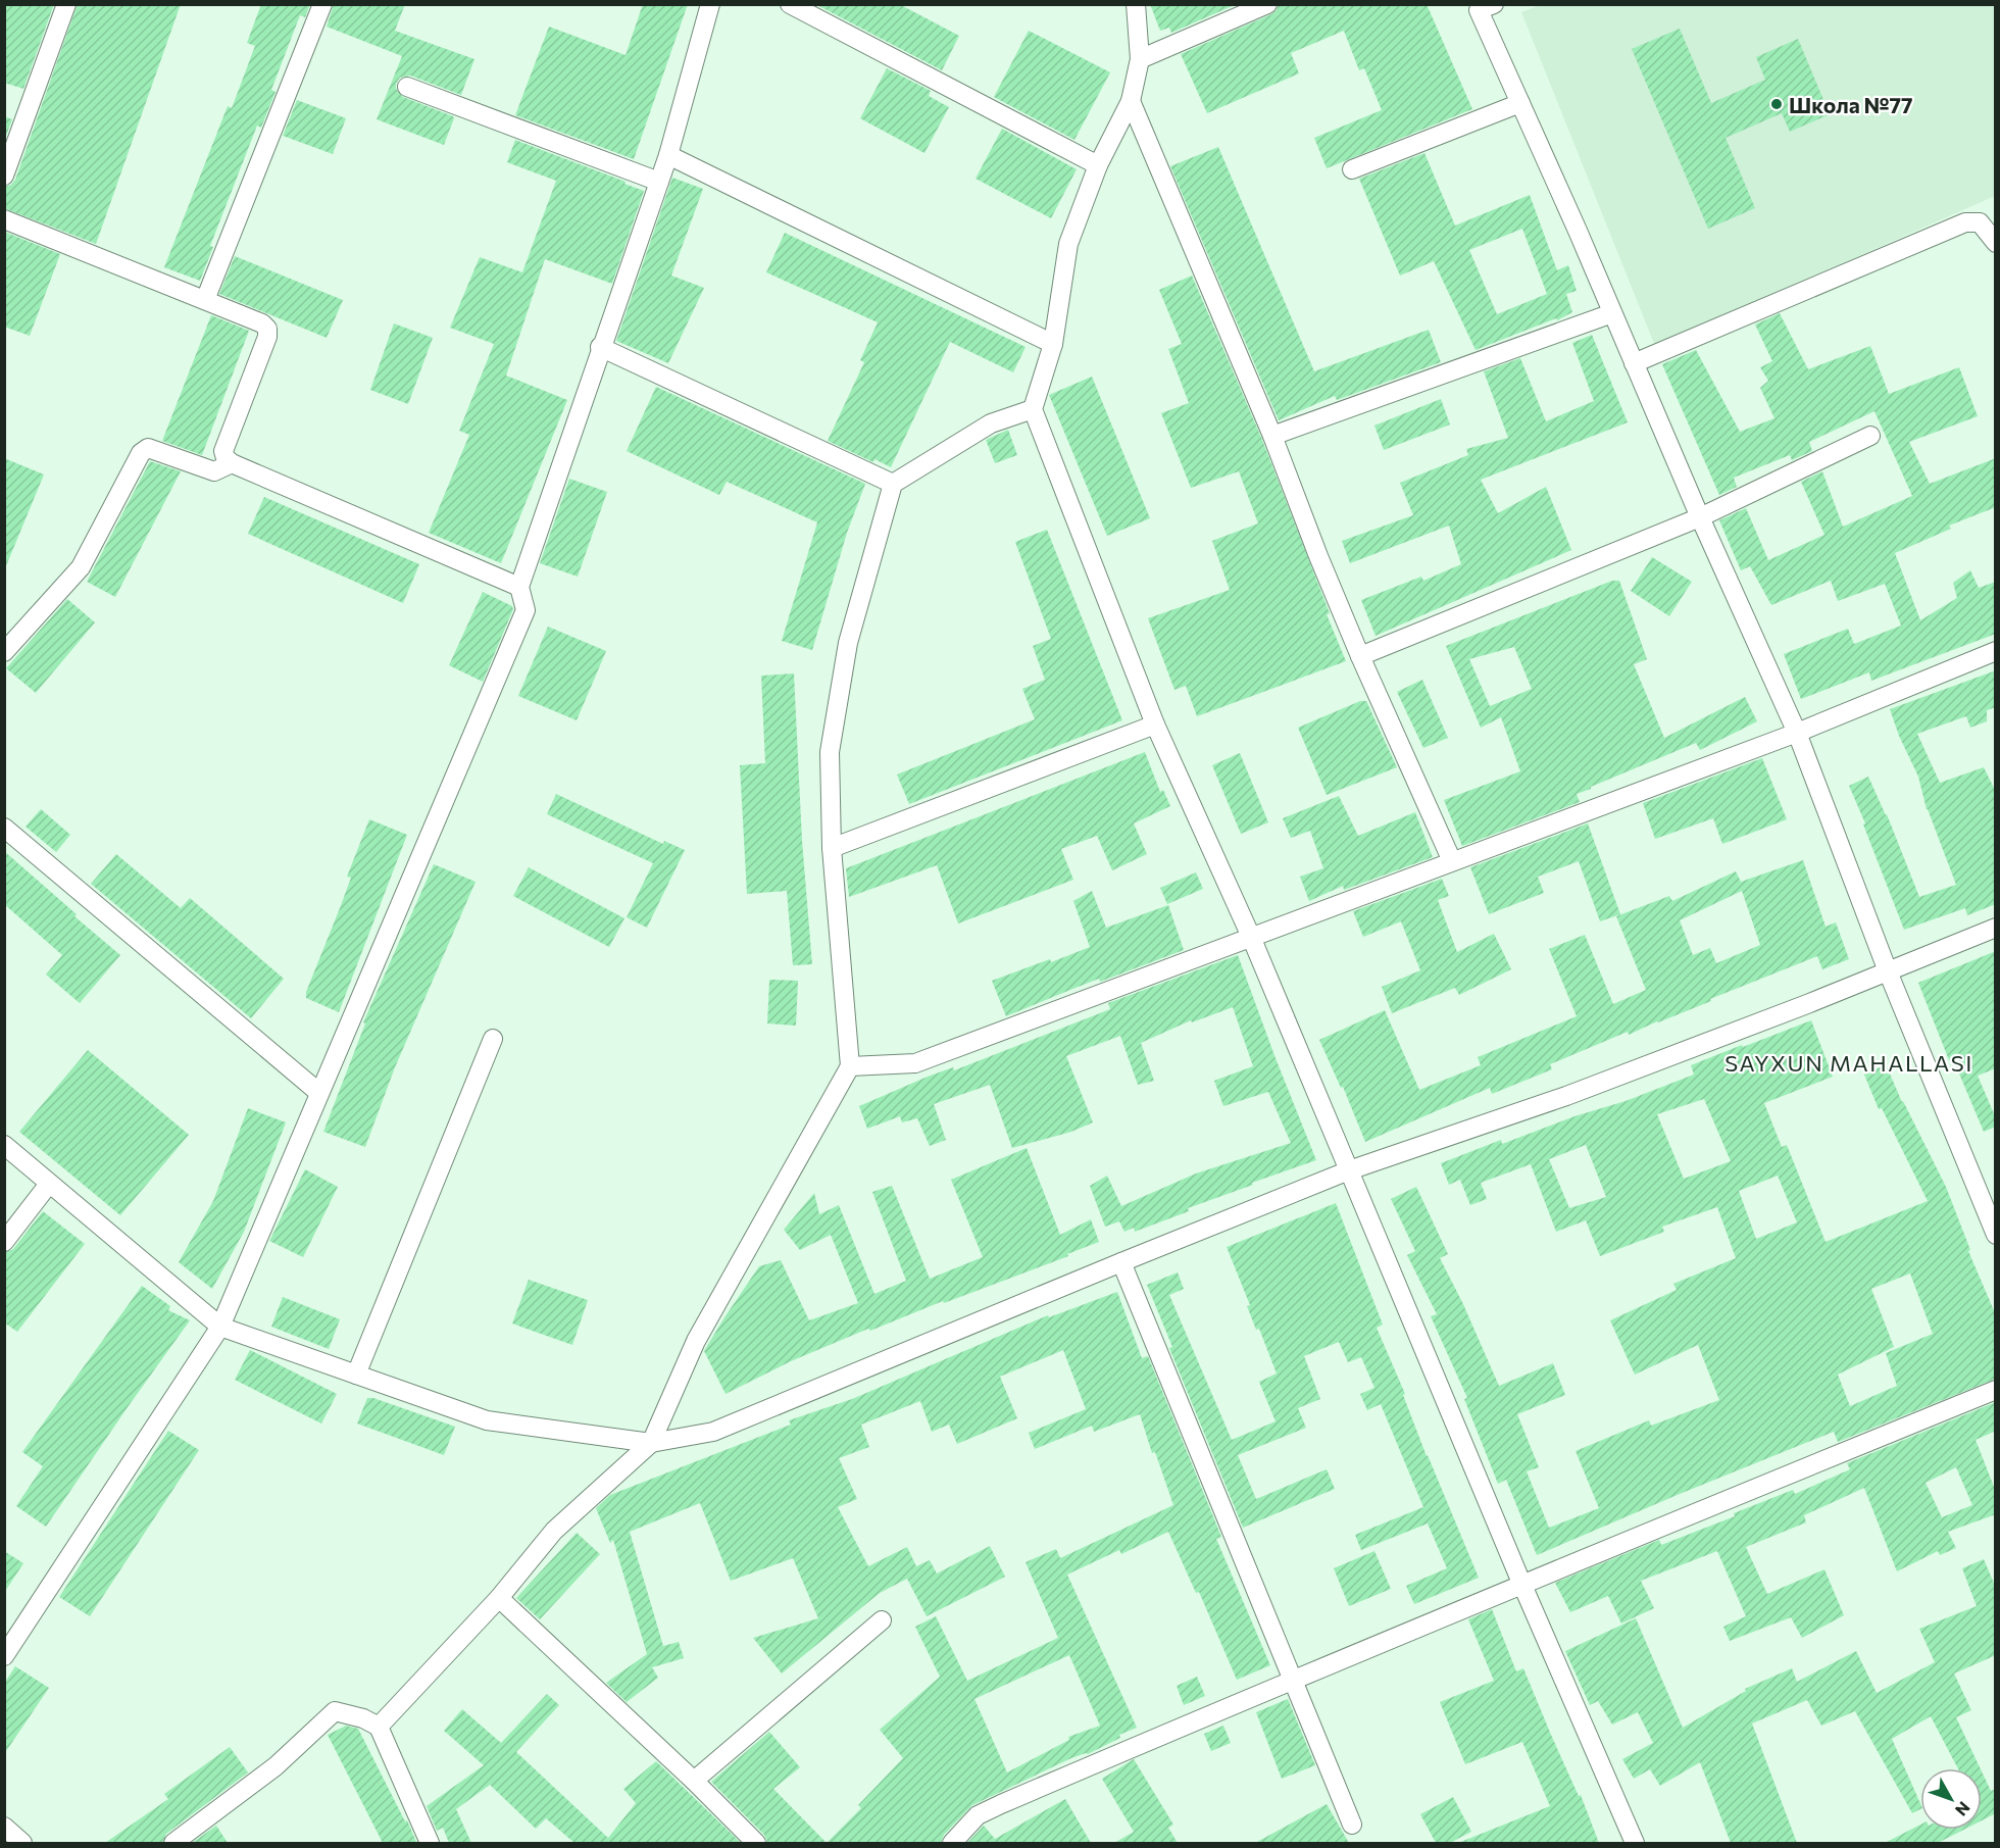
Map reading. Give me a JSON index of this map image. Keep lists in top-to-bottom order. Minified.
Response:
{"districts":["SAYXUN MAHALLASI"],"places":["Школа №77"],"north":"bottom right"}
